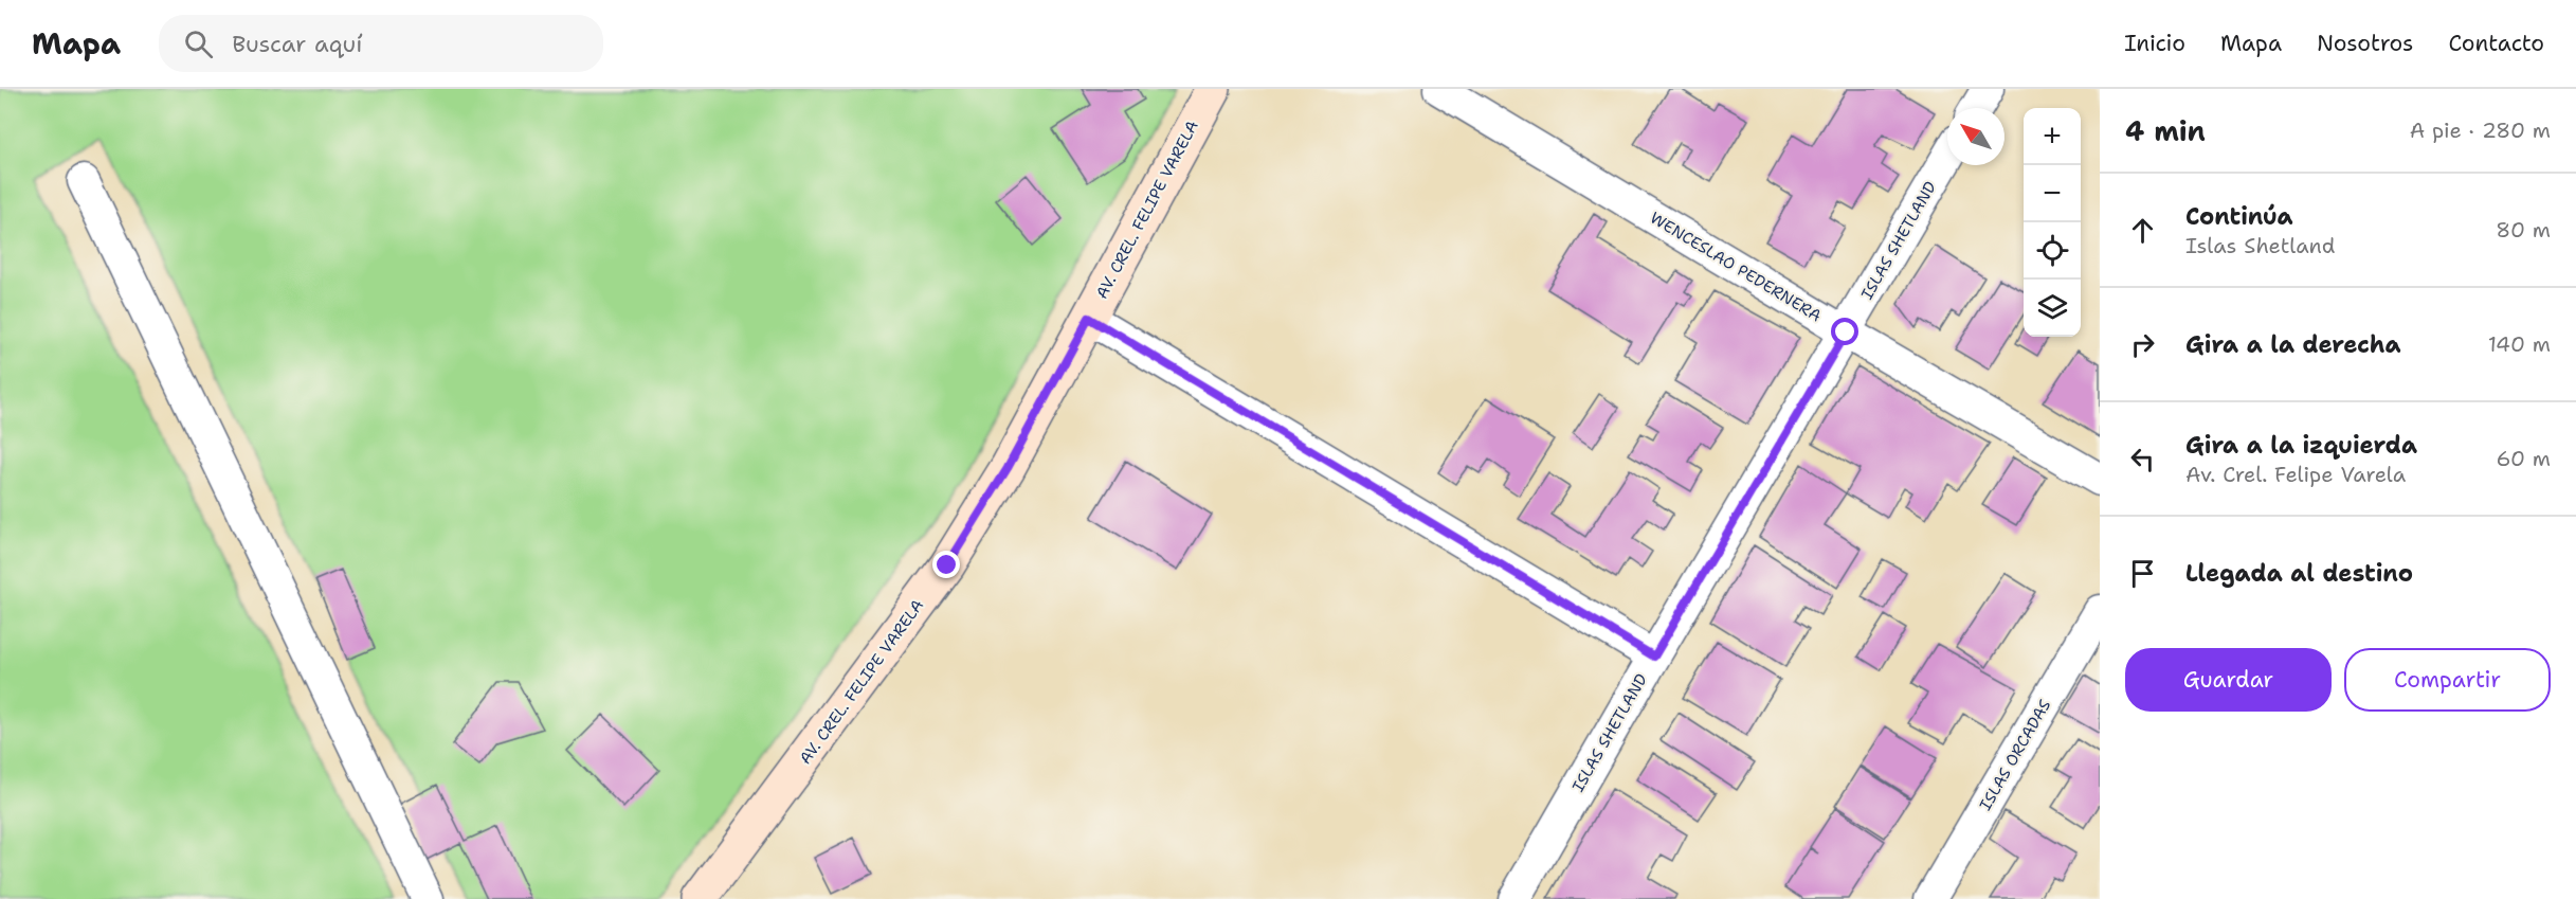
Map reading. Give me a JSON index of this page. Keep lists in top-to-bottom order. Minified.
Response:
{"streets":{"main road":["AV. CREL. FELIPE VARELA"],"street":["ISLAS SHETLAND","WENCESLAO PEDERNERA","ISLAS ORCADAS"]},"crossings":[["ISLAS SHETLAND","WENCESLAO PEDERNERA"]],"north":"top left","page":{"header":"Mapa","search":"Buscar aquí","nav":["Inicio","Mapa","Nosotros","Contacto"],"heading":["4 min","A pie · 280 m"],"map_buttons":["+","−"],"list":[["Continúa","Islas Shetland","80 m"],["Gira a la derecha","140 m"],["Gira a la izquierda","Av. Crel. Felipe Varela","60 m"],"Llegada al destino"],"buttons":["Guardar","Compartir"]}}
